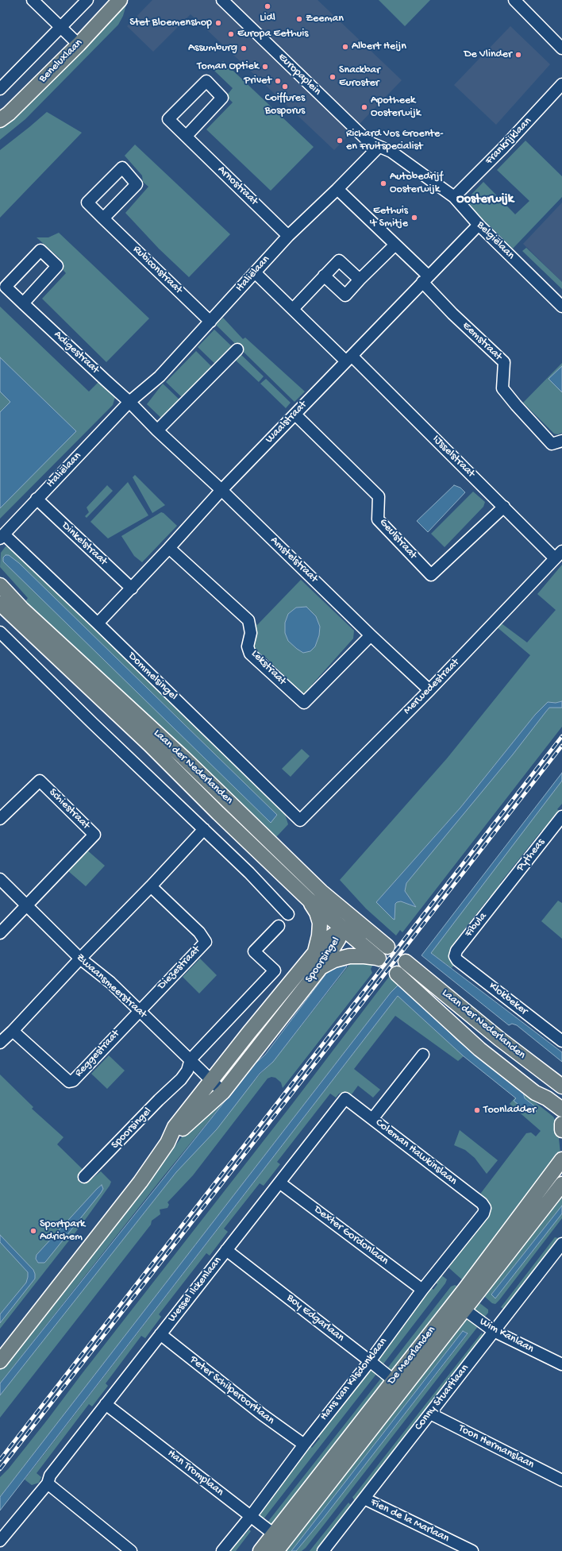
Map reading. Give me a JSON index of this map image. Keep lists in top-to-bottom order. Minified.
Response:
{"streets":{"main road":["Beneluxlaan","Laan der Nederlanden","Spoorsingel","De Meerlanden"],"street":["Europaplein","Frankrijklaan","Arnostraat","Belgiëlaan","Rubiconstraat","Italiëlaan","Eemstraat","Adigestraat","Waalstraat","IJsselstraat","Geulstraat","Dinkelstraat","Amstelstraat","Lekstraat","Dommelsingel","Merwedestraat","Schiestraat","Pytheas","Fibula","Diezestraat","Zwaansmeerstraat","Klokbeker","Reggestraat","Coleman Hawkinslaan","Dexter Gordonlaan","Wessel Ilckenlaan","Boy Edgarlaan","Wim Kanlaan","Hans van Kilsdonklaan","Peter Schilperoortlaan","Conny Stuartlaan","Toon Hermanslaan","Han Tromplaan","Fien de la Marlaan"]},"crossings":[["Europaplein","Belgiëlaan"],["Europaplein","Italiëlaan"],["Frankrijklaan","Belgiëlaan"],["Arnostraat","Italiëlaan"],["Belgiëlaan","Italiëlaan"],["Belgiëlaan","Waalstraat"],["Rubiconstraat","Italiëlaan"],["Italiëlaan","Adigestraat"],["Italiëlaan","IJsselstraat"],["Italiëlaan","Dinkelstraat"],["Italiëlaan","Dommelsingel"],["Eemstraat","Waalstraat"],["Waalstraat","IJsselstraat"],["Waalstraat","Geulstraat"],["Waalstraat","Dinkelstraat"],["Waalstraat","Amstelstraat"],["Waalstraat","Lekstraat"],["Waalstraat","Dommelsingel"],["IJsselstraat","Geulstraat"],["IJsselstraat","Merwedestraat"],["Amstelstraat","Lekstraat"],["Amstelstraat","Merwedestraat"],["Dommelsingel","Merwedestraat"],["Laan der Nederlanden","Spoorsingel"],["Schiestraat","Zwaansmeerstraat"],["Pytheas","Fibula"],["Fibula","Klokbeker"],["Spoorsingel","Zwaansmeerstraat"],["Diezestraat","Zwaansmeerstraat"],["Diezestraat","Reggestraat"],["Zwaansmeerstraat","Reggestraat"],["Coleman Hawkinslaan","Wessel Ilckenlaan"],["Coleman Hawkinslaan","Hans van Kilsdonklaan"],["Dexter Gordonlaan","Wessel Ilckenlaan"],["Dexter Gordonlaan","Hans van Kilsdonklaan"],["Wessel Ilckenlaan","Boy Edgarlaan"],["Wessel Ilckenlaan","Peter Schilperoortlaan"],["Wessel Ilckenlaan","Han Tromplaan"],["Boy Edgarlaan","De Meerlanden"],["Boy Edgarlaan","Hans van Kilsdonklaan"],["Wim Kanlaan","De Meerlanden"],["Wim Kanlaan","Conny Stuartlaan"],["De Meerlanden","Han Tromplaan"],["Hans van Kilsdonklaan","Peter Schilperoortlaan"],["Hans van Kilsdonklaan","Han Tromplaan"],["Conny Stuartlaan","Toon Hermanslaan"],["Conny Stuartlaan","Fien de la Marlaan"]],"districts":["Oosterwijk"],"places":["Lidl","Zeeman","Stet Bloemenshop","Europa Eethuis","Albert Heijn","Assumburg","De Vlinder","Toman Optiek","Snackbar Euroster","Privet","Coiffures Bosporus","Apotheek Oosterwijk","Richard Vos Groente- en Fruitspecialist","Autobedrijf Oosterwijk","Eethuis 't Smitje","Toonladder","Sportpark Adrichem"]}
